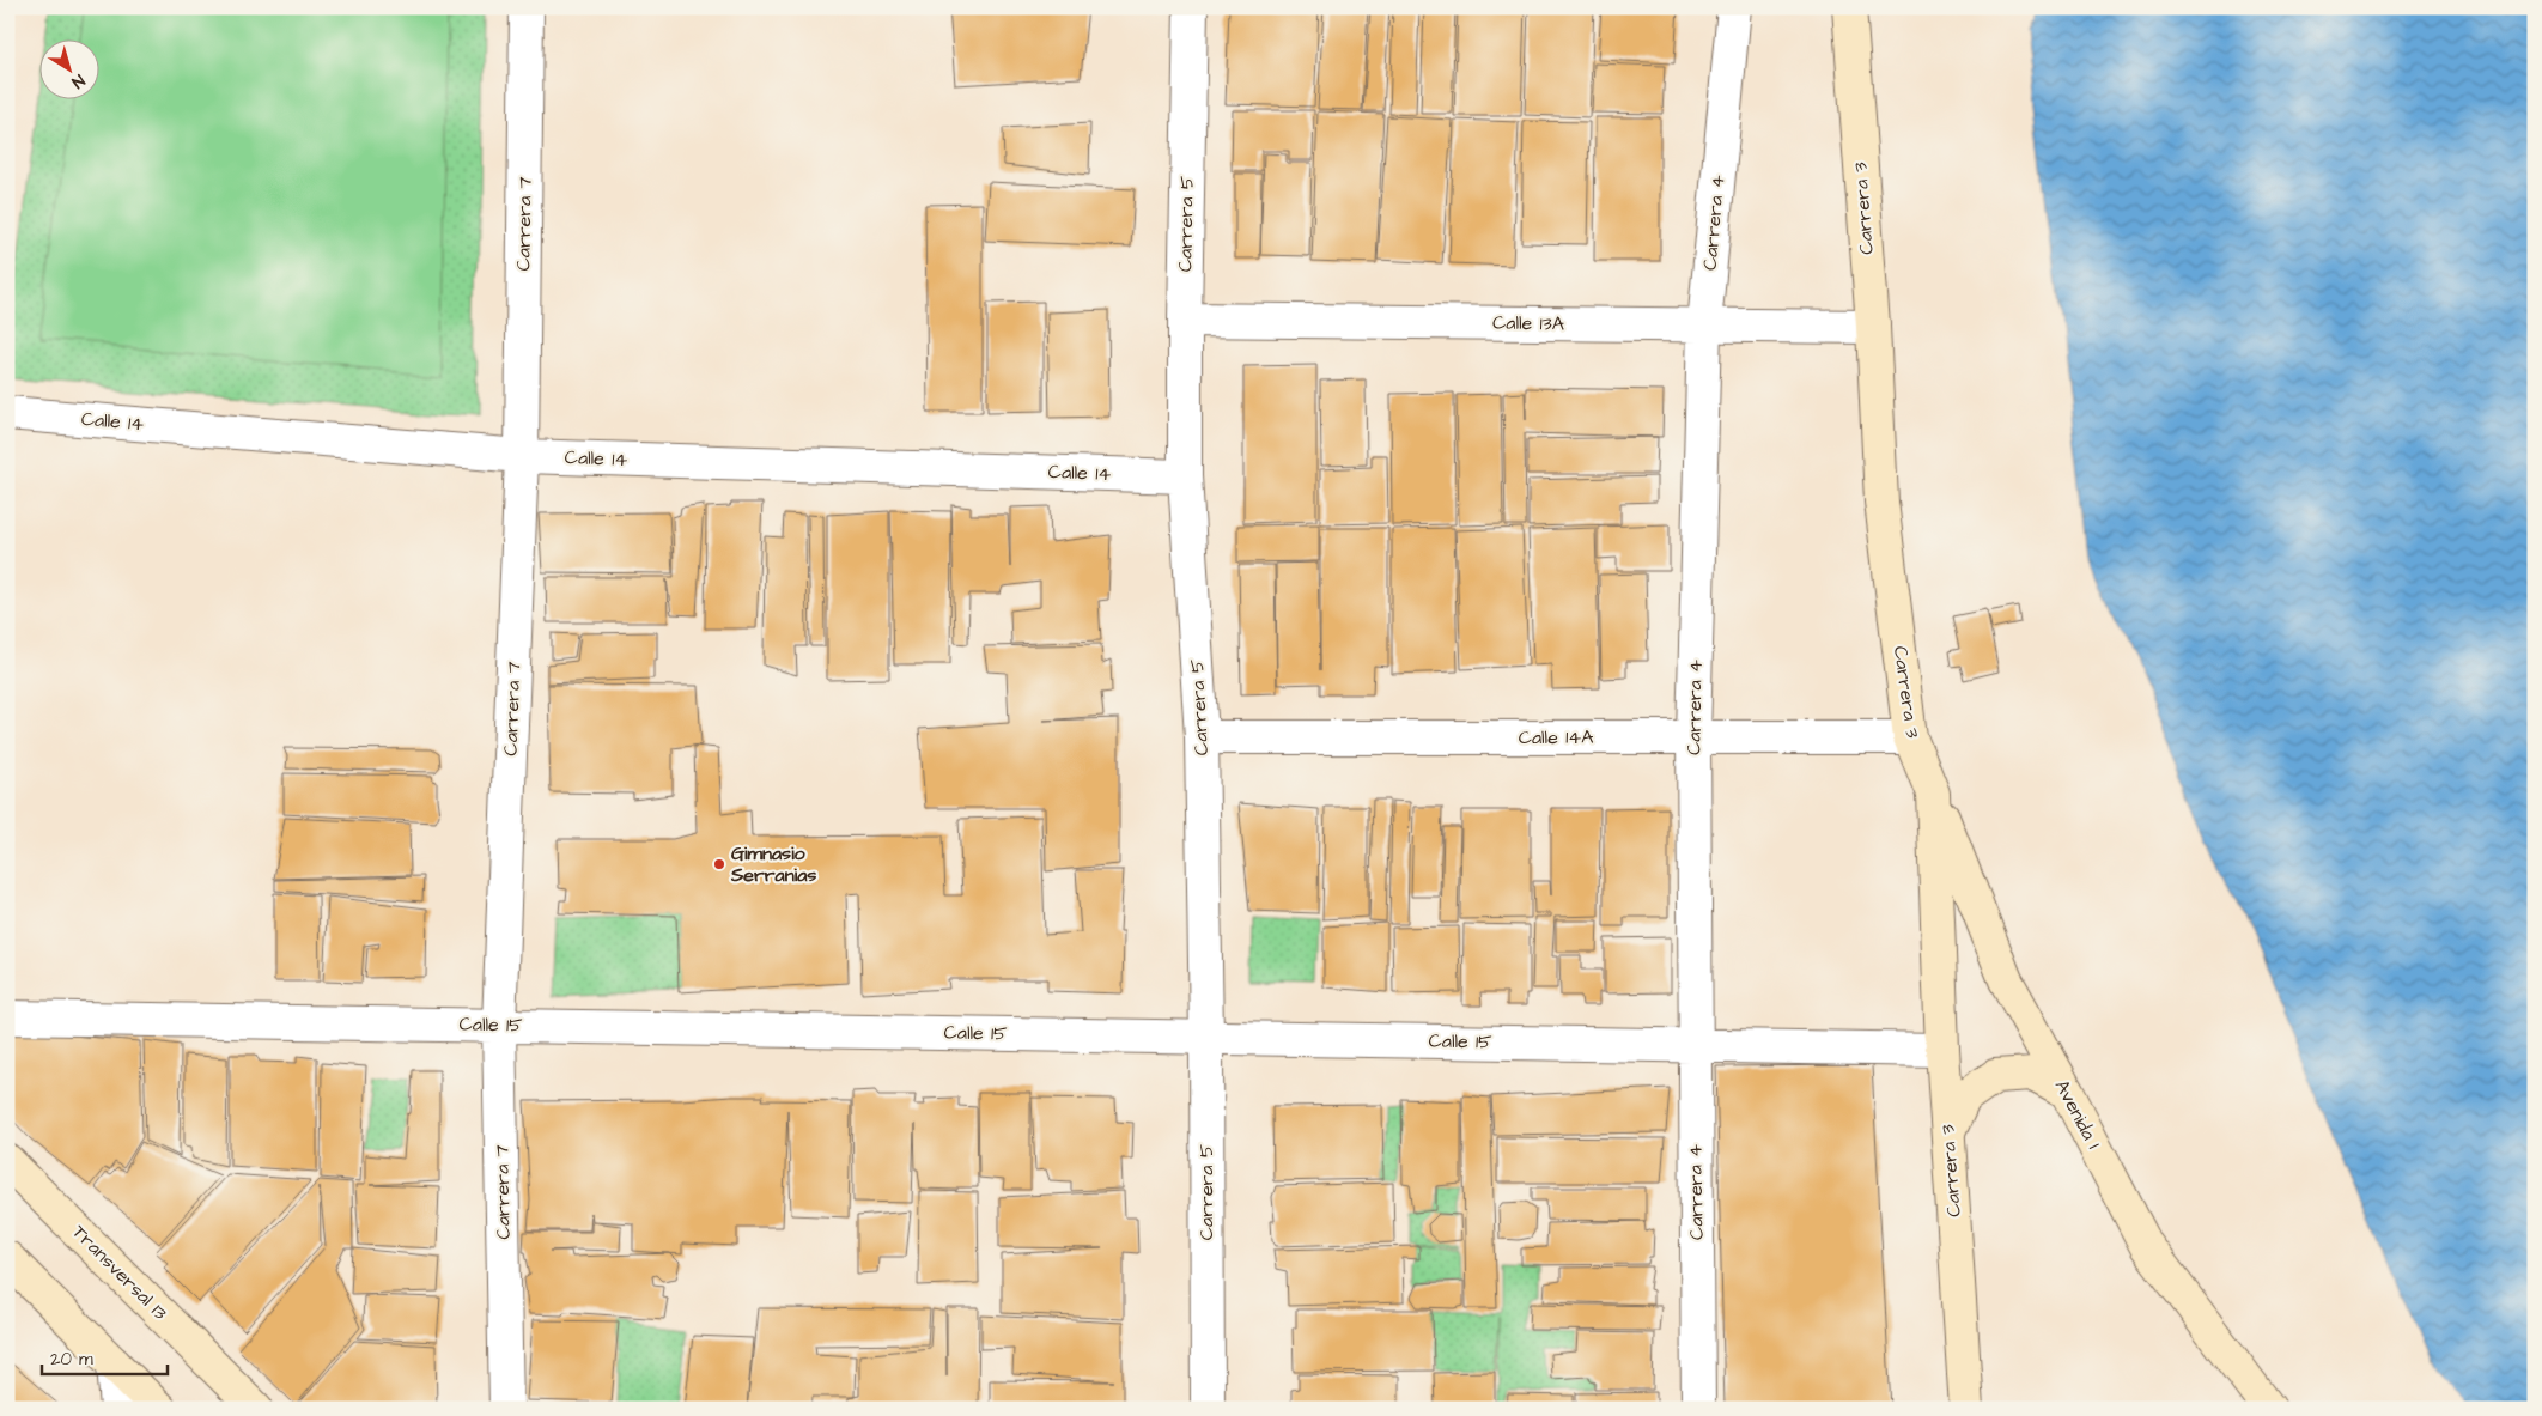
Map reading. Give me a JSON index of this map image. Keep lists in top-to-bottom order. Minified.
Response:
{"streets":{"street":["Carrera 3","Carrera 4","Carrera 7","Carrera 5","Calle 13A","Calle 14","Calle 14A","Calle 15","Avenida 1","Transversal 13"]},"crossings":[["Carrera 3","Calle 13A"],["Carrera 3","Calle 14A"],["Carrera 3","Calle 15"],["Carrera 3","Avenida 1"],["Carrera 4","Calle 13A"],["Carrera 4","Calle 14A"],["Carrera 4","Calle 15"],["Carrera 7","Calle 14"],["Carrera 7","Calle 15"],["Carrera 5","Calle 13A"],["Carrera 5","Calle 14"],["Carrera 5","Calle 14A"],["Carrera 5","Calle 15"]],"places":["Gimnasio Serranias"],"scale_bar":"20 m","north":"bottom right"}
